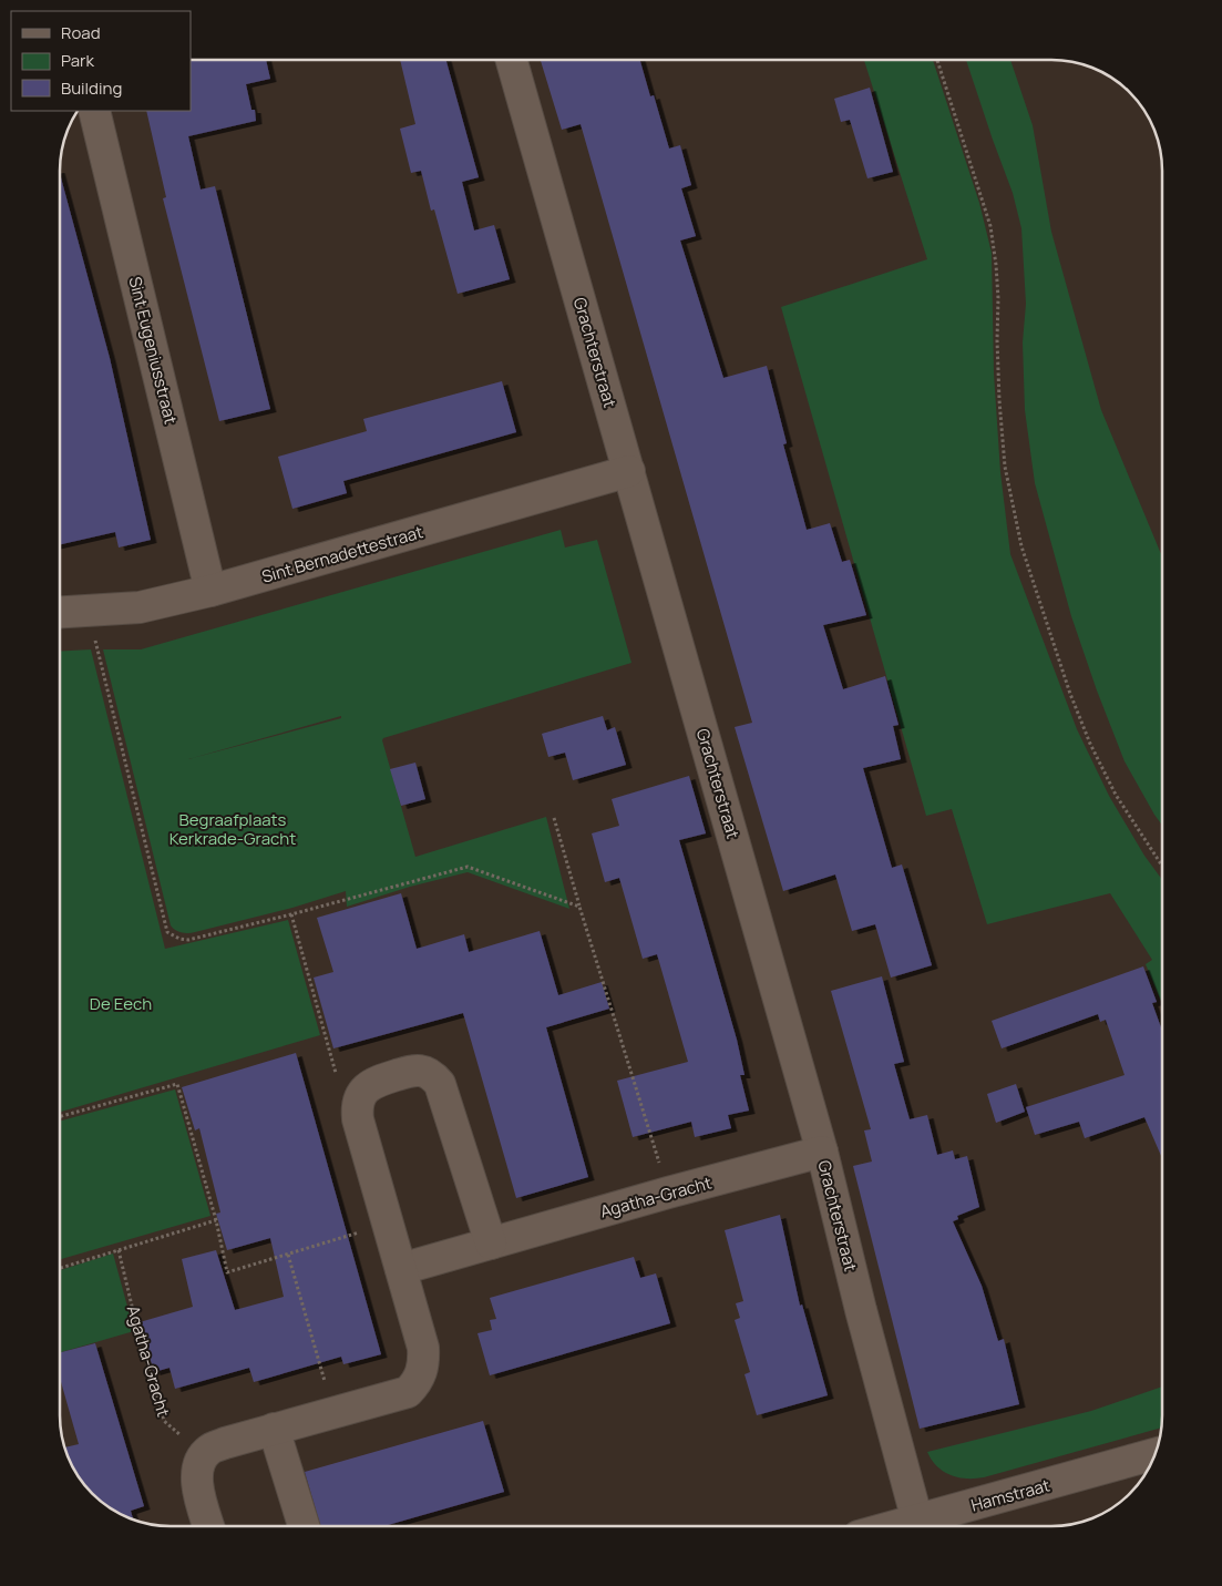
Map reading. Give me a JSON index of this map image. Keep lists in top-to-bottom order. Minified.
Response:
{"streets":{"street":["Sint Eugeniusstraat","Grachterstraat","Sint Bernadettestraat","Agatha-Gracht","Hamstraat"]},"crossings":[["Sint Eugeniusstraat","Sint Bernadettestraat"],["Grachterstraat","Sint Bernadettestraat"],["Grachterstraat","Agatha-Gracht"],["Grachterstraat","Hamstraat"]],"parks":["Begraafplaats Kerkrade-Gracht","De Eech"],"legend":["Road","Park","Building"]}
